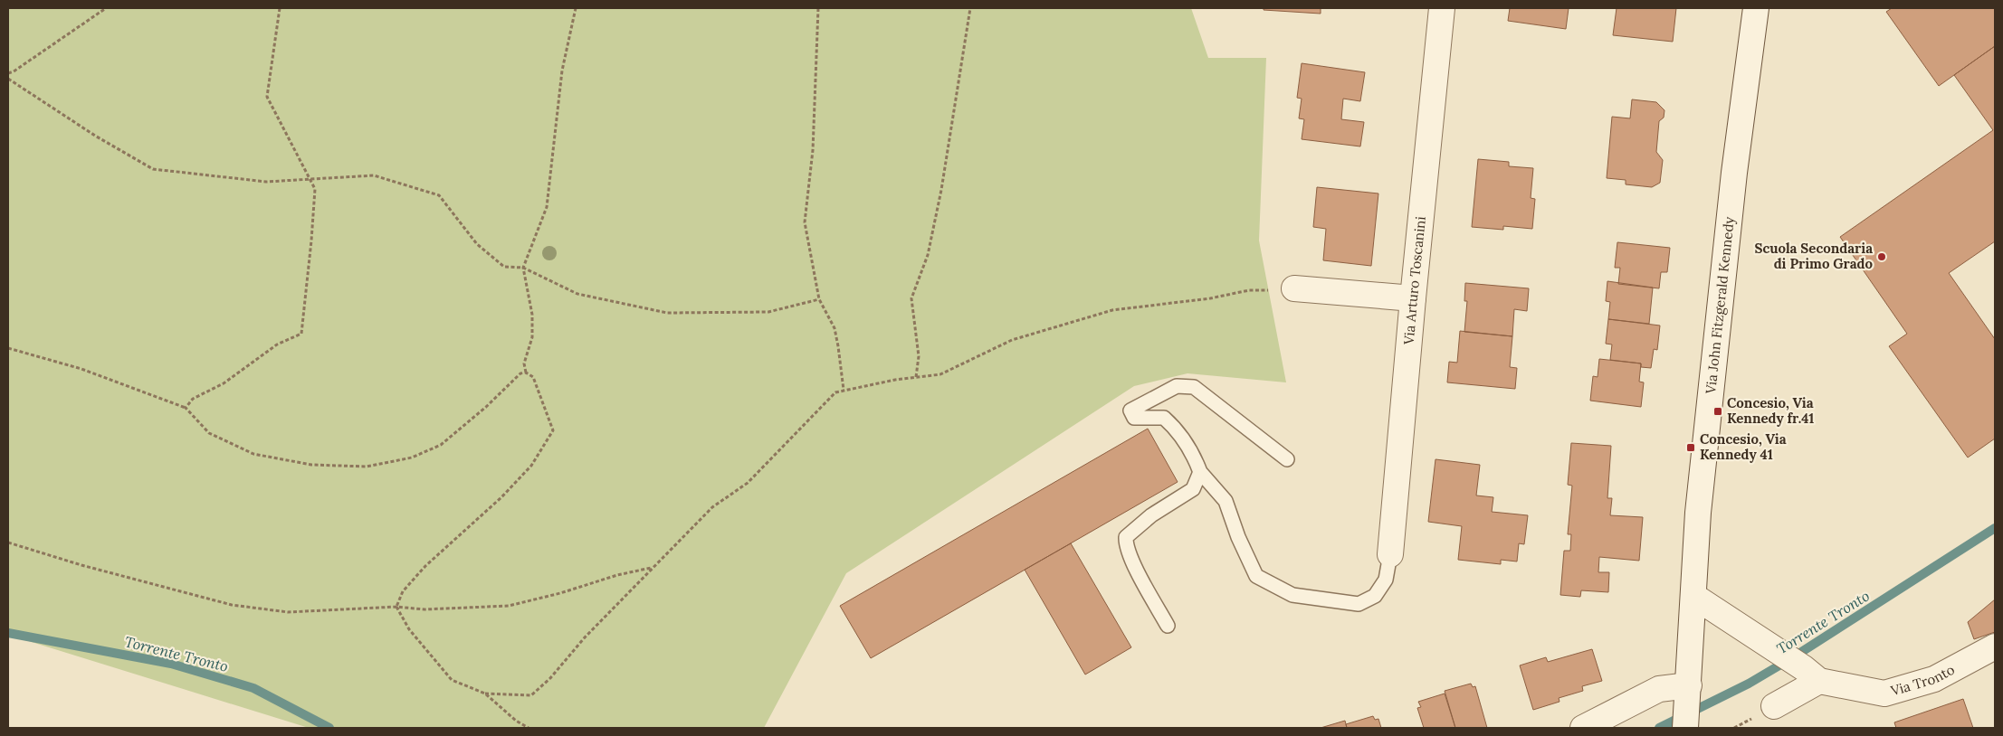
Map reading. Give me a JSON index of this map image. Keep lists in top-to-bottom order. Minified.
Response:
{"streets":{"street":["Via Arturo Toscanini","Via John Fitzgerald Kennedy","Via Tronto"]},"water":["Torrente Tronto"],"places":{"other":["Scuola Secondaria di Primo Grado"],"transit":["Concesio, Via Kennedy fr.41","Concesio, Via Kennedy 41"]}}
